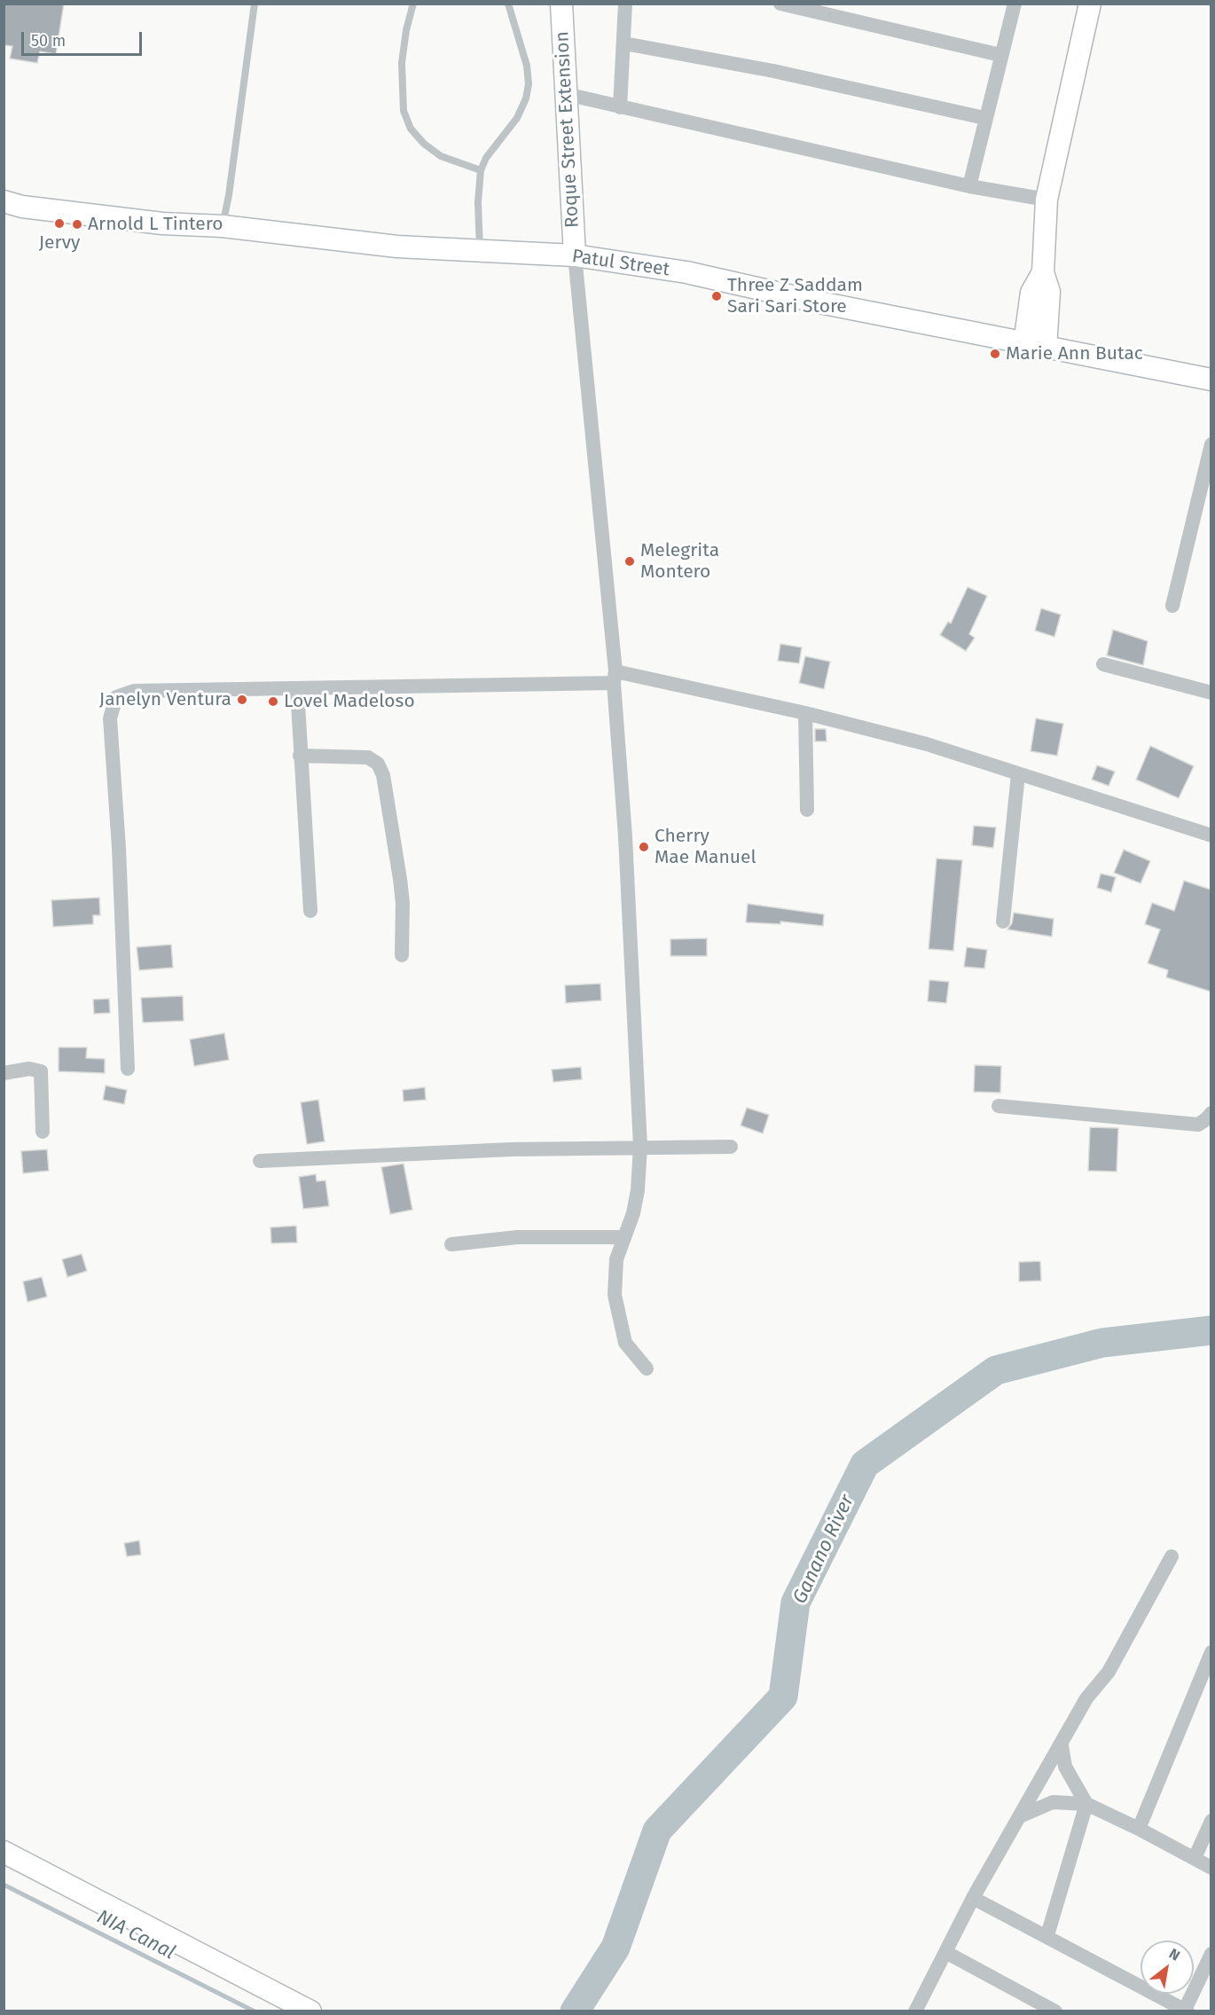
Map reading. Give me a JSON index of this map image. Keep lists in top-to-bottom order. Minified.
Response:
{"streets":{"main road":["Roque Street Extension","Patul Street"]},"crossings":[["Roque Street Extension","Patul Street"]],"water":["Ganano River","NIA Canal"],"places":["Jervy","Arnold L Tintero","Three Z Saddam Sari Sari Store","Marie Ann Butac","Melegrita Montero","Janelyn Ventura","Lovel Madeloso","Cherry Mae Manuel"],"scale_bar":"50 m","north":"top right"}
